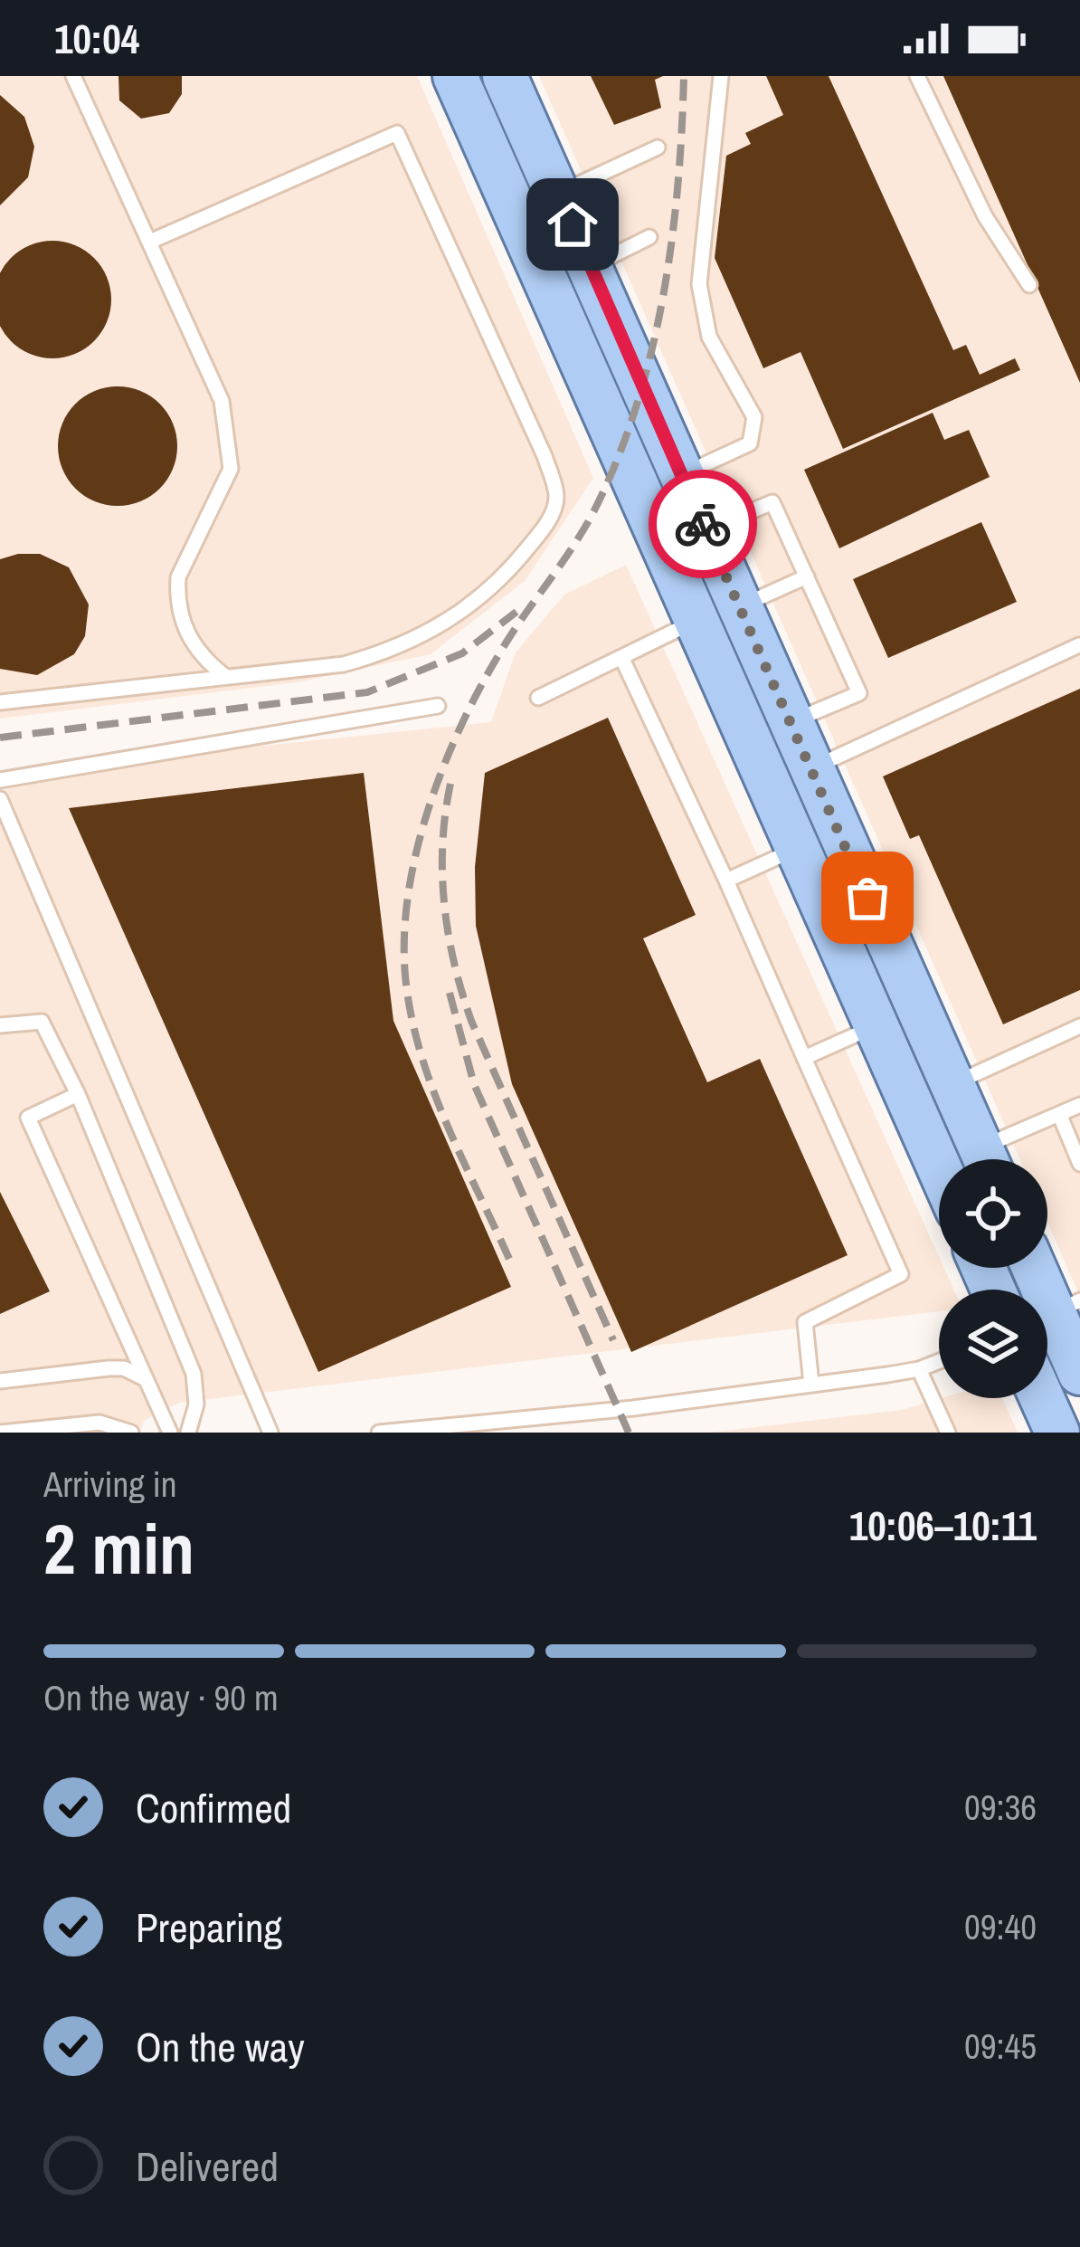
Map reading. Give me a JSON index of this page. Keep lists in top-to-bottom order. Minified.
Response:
{"page":{"status":"10:04","heading":["2 min","Arriving in","10:06–10:11"],"bar":"On the way · 90 m","list":[["Confirmed","09:36"],["Preparing","09:40"],["On the way","09:45"],"Delivered"]}}
